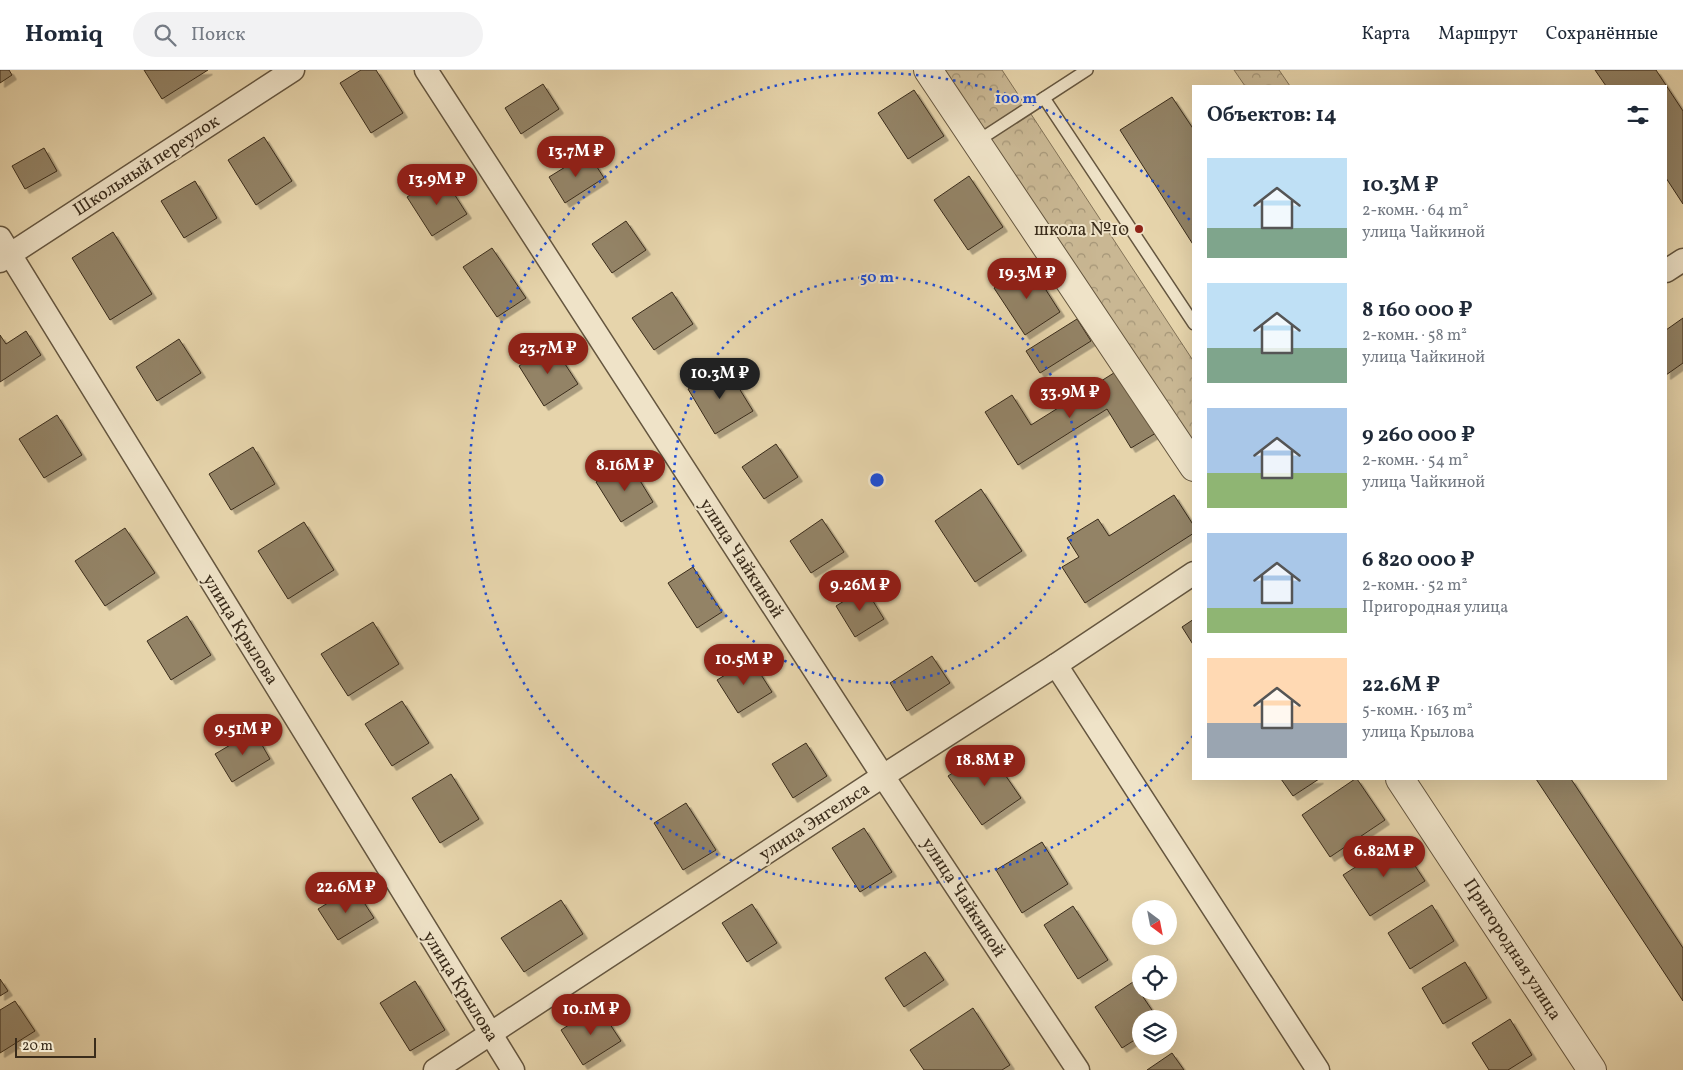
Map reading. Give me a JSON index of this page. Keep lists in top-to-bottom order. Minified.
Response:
{"streets":{"street":["Школьный переулок","улица Чайкиной","улица Крылова","улица Энгельса","Пригородная улица"]},"crossings":[["Школьный переулок","улица Крылова"],["улица Чайкиной","улица Энгельса"],["улица Крылова","улица Энгельса"]],"places":["школа №10"],"scale_bar":"20 m","north":"bottom right","page":{"header":"Homiq","search":"Поиск","nav":["Карта","Маршрут","Сохранённые"],"heading":"Объектов: 14","price":["13.7M ₽","13.9M ₽","19.3M ₽","23.7M ₽","10.3M ₽","33.9M ₽","8.16M ₽","9.26M ₽","10.5M ₽","9.51M ₽","18.8M ₽","6.82M ₽","22.6M ₽","10.1M ₽"],"list":[{"name":"10.3M ₽","note":"2-комн. · 64 m² · улица Чайкиной"},{"name":"8 160 000 ₽","note":"2-комн. · 58 m² · улица Чайкиной"},{"name":"9 260 000 ₽","note":"2-комн. · 54 m² · улица Чайкиной"},{"name":"6 820 000 ₽","note":"2-комн. · 52 m² · Пригородная улица"},{"name":"22.6M ₽","note":"5-комн. · 163 m² · улица Крылова"}],"scale":"20 m"},"rings":["100 m","50 m"]}
